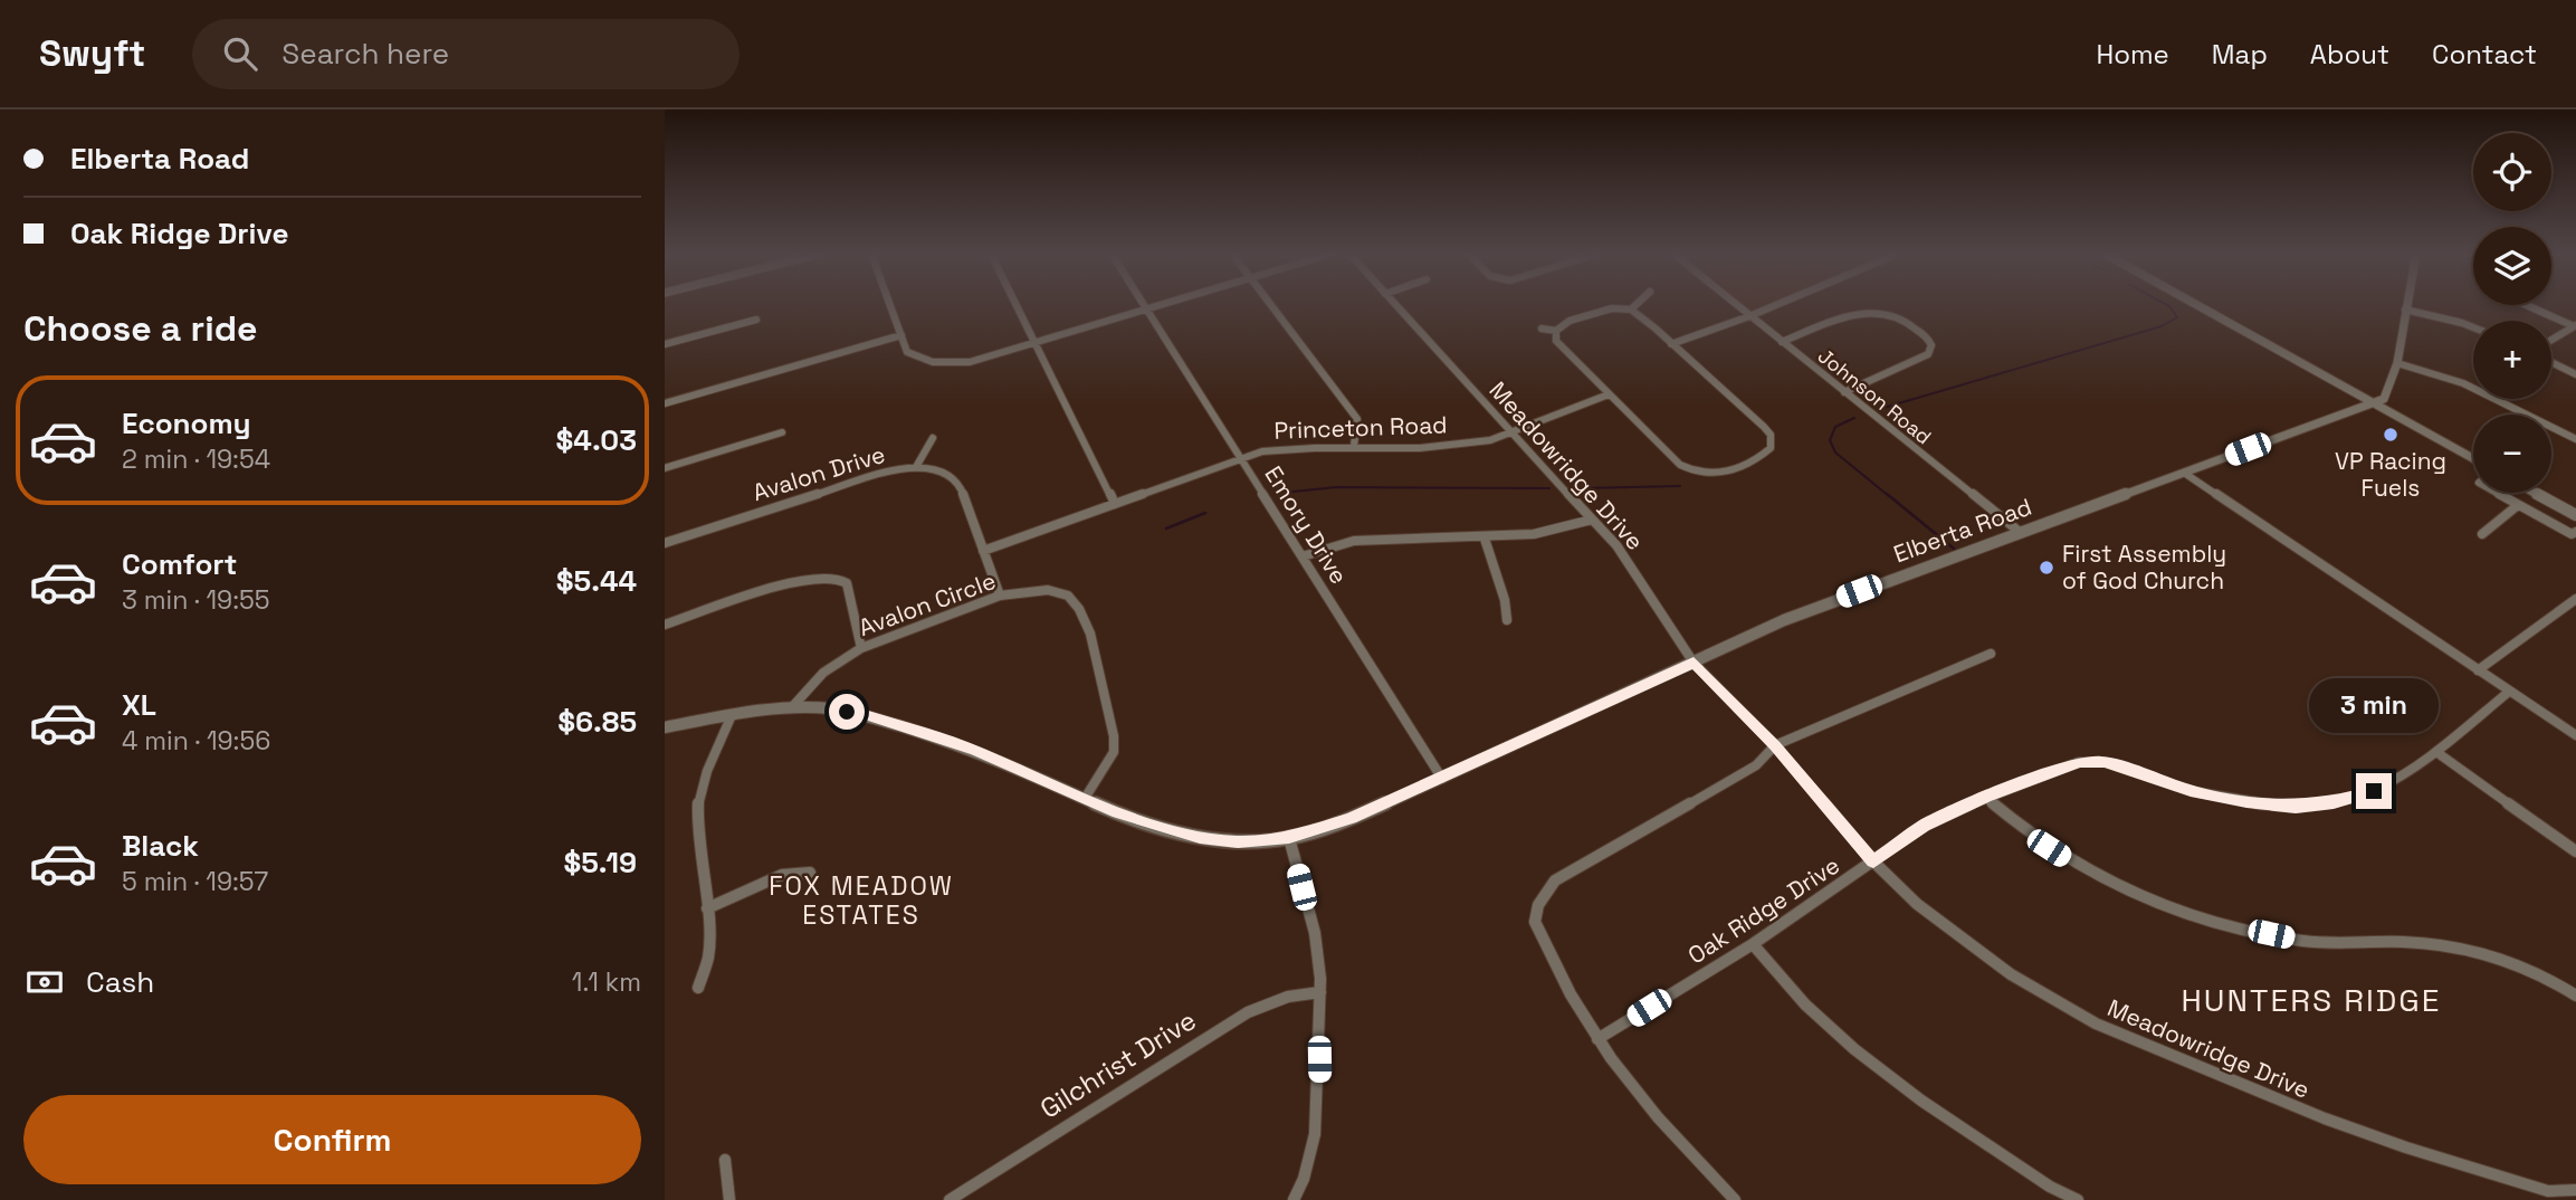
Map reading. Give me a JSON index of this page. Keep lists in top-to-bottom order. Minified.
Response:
{"streets":{"street":["Johnson Road","Princeton Road","Meadowridge Drive","Avalon Drive","Emory Drive","Elberta Road","Avalon Circle","Oak Ridge Drive","Gilchrist Drive"]},"crossings":[["Johnson Road","Elberta Road"],["Princeton Road","Meadowridge Drive"],["Princeton Road","Avalon Drive"],["Princeton Road","Emory Drive"],["Meadowridge Drive","Elberta Road"],["Meadowridge Drive","Oak Ridge Drive"],["Avalon Drive","Avalon Circle"],["Emory Drive","Elberta Road"],["Elberta Road","Avalon Circle"]],"districts":["FOX MEADOW ESTATES","HUNTERS RIDGE"],"places":["VP Racing Fuels","First Assembly of God Church"],"page":{"header":"Swyft","search":"Search here","nav":["Home","Map","About","Contact"],"banner":["Elberta Road","Oak Ridge Drive"],"map_buttons":["+","−"],"heading":"Choose a ride","list":[{"name":"Economy","note":"2 min · 19:54","value":"$4.03"},{"name":"Comfort","note":"3 min · 19:55","value":"$5.44"},{"name":"XL","note":"4 min · 19:56","value":"$6.85"},{"name":"Black","note":"5 min · 19:57","value":"$5.19"}],"bubble":"3 min","pay":["Cash","1.1 km"],"buttons":"Confirm"}}
